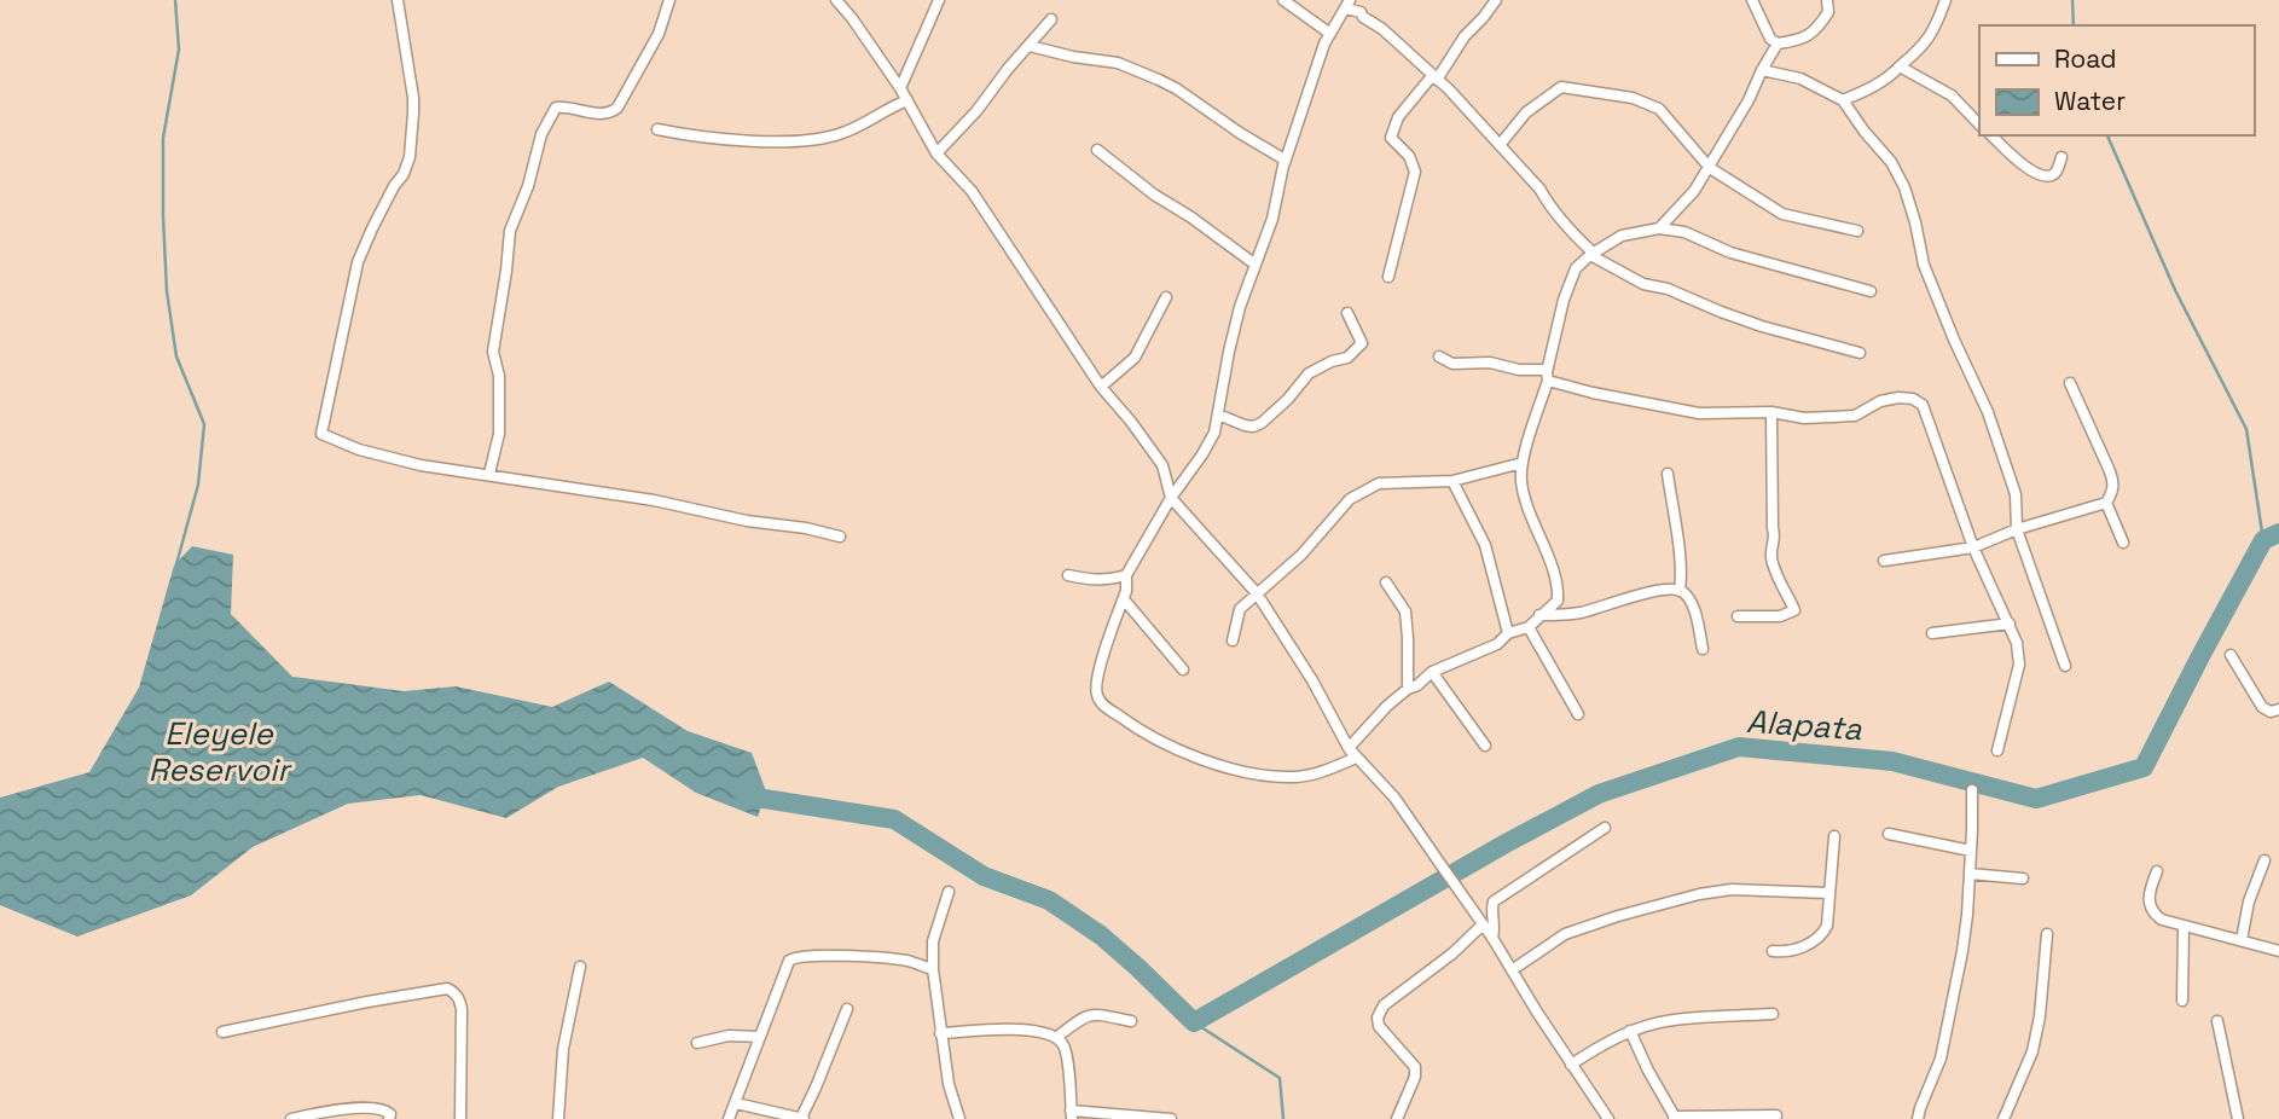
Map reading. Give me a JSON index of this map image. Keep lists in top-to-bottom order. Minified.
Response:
{"water":["Alapata","Eleyele Reservoir"],"legend":["Road","Water"]}
